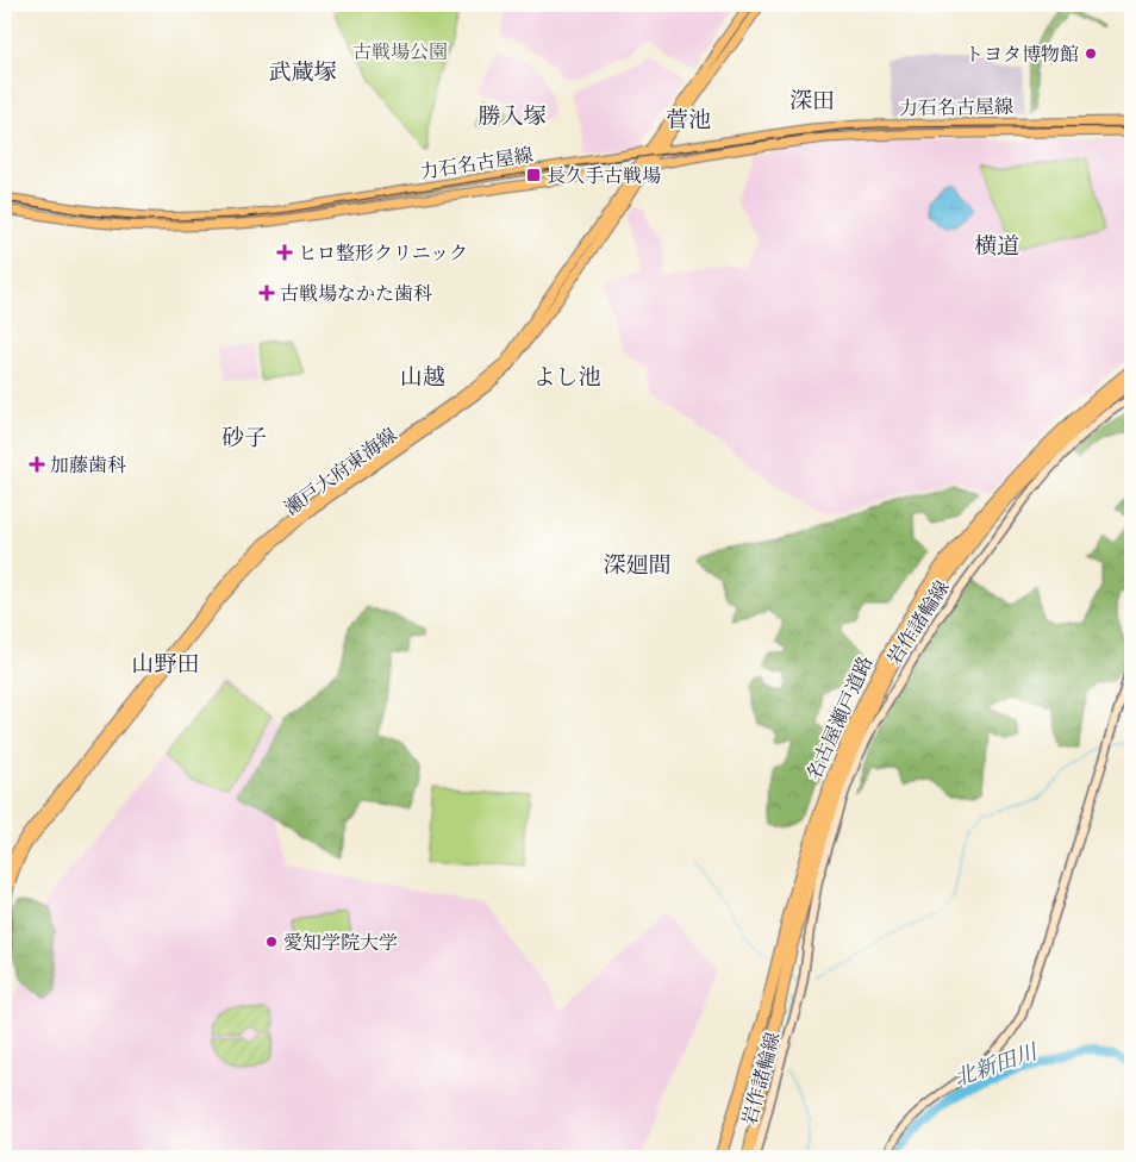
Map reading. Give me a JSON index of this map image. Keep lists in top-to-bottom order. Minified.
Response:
{"streets":{"highway":["名古屋瀬戸道路"],"main road":["力石名古屋線","瀬戸大府東海線","岩作諸輪線"]},"crossings":[["力石名古屋線","瀬戸大府東海線"]],"districts":["武蔵塚","深田","勝入塚","菅池","横道","山越","よし池","砂子","深廻間","山野田"],"water":["北新田川"],"parks":["古戦場公園"],"places":{"other":["トヨタ博物館","愛知学院大学"],"transit":["長久手古戦場"],"health":["ヒロ整形クリニック","古戦場なかた歯科","加藤歯科"]}}
